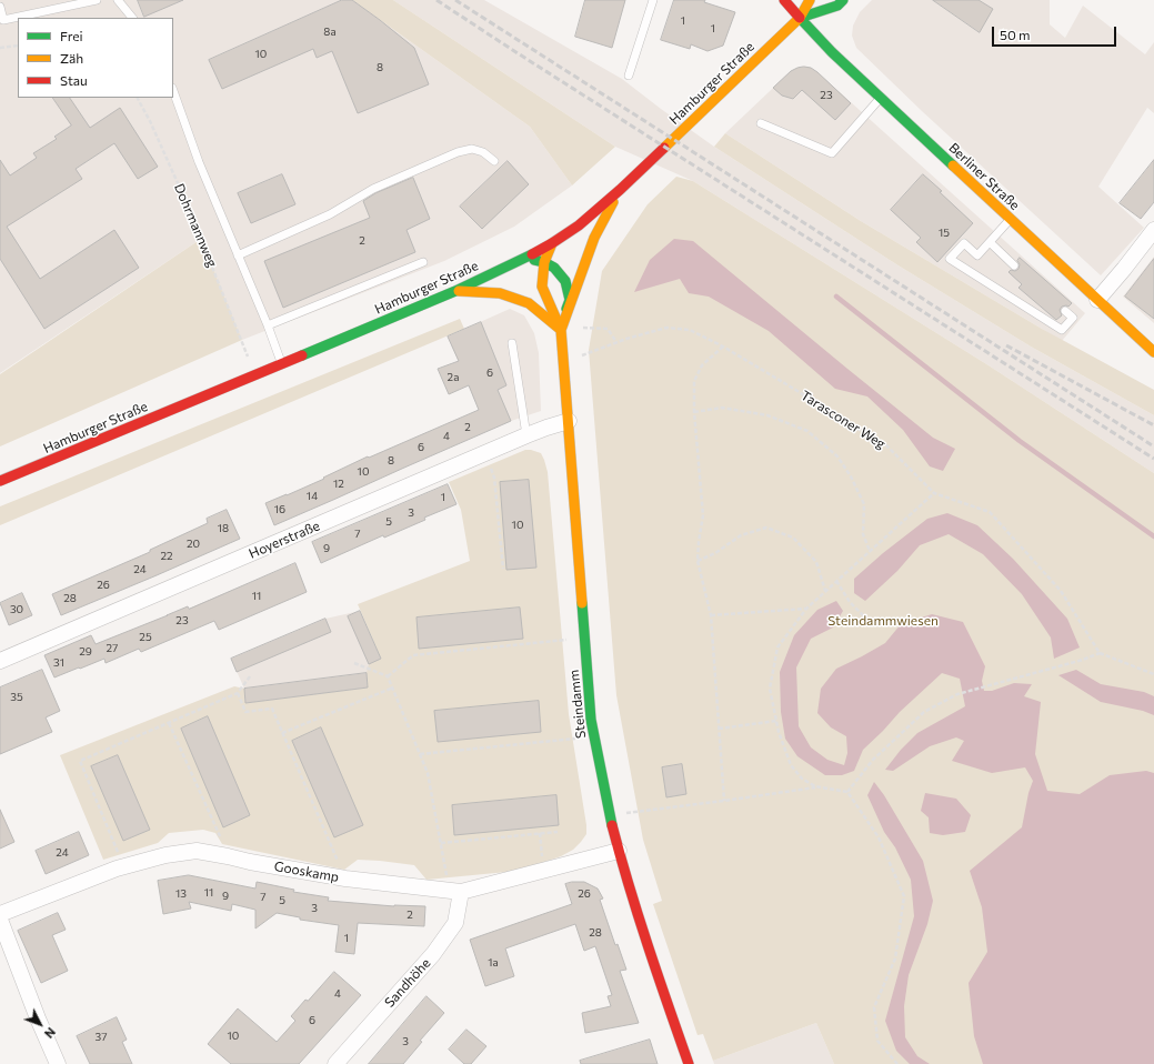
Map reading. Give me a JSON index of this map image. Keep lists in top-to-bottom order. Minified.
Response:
{"streets":{"main road":["Hamburger Straße","Berliner Straße","Steindamm"],"street":["Hoyerstraße","Gooskamp","Sandhöhe"],"path":["Dohrmannweg","Tarasconer Weg"]},"crossings":[["Hamburger Straße","Berliner Straße"],["Hamburger Straße","Steindamm"],["Hoyerstraße","Steindamm"],["Steindamm","Gooskamp"],["Gooskamp","Sandhöhe"]],"parks":["Steindammwiesen"],"house_numbers":["1","1","8a","10","8","23","15","2","6","2a","2","4","6","8","10","12","14","1","16","3","5","10","18","7","20","9","22","24","26","11","28","30","23","25","27","29","31","35","24","11","13","26","9","7","5","3","2","28","1","1a","4","6","10","37","3"],"legend":["Frei","Zäh","Stau"],"scale_bar":"50 m","north":"bottom right"}
